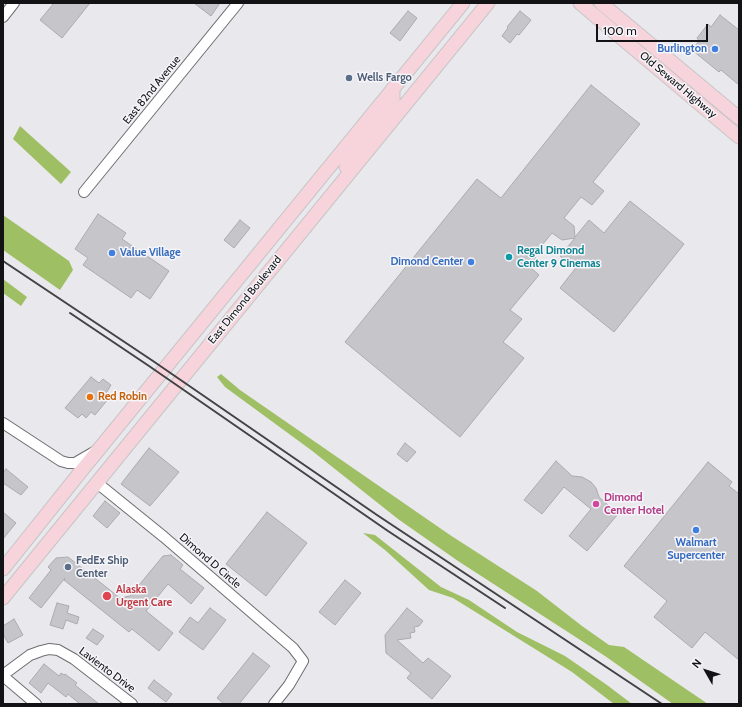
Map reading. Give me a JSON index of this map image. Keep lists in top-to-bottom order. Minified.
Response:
{"streets":{"main road":["Old Seward Highway","East Dimond Boulevard"],"street":["East 82nd Avenue","Dimond D Circle","Laviento Drive"]},"crossings":[["East Dimond Boulevard","Dimond D Circle"]],"places":["Burlington","Wells Fargo","Value Village","Regal Dimond Center 9 Cinemas","Dimond Center","Red Robin","Dimond Center Hotel","Walmart Supercenter","FedEx Ship Center","Alaska Urgent Care"],"scale_bar":"100 m","north":"top left"}
